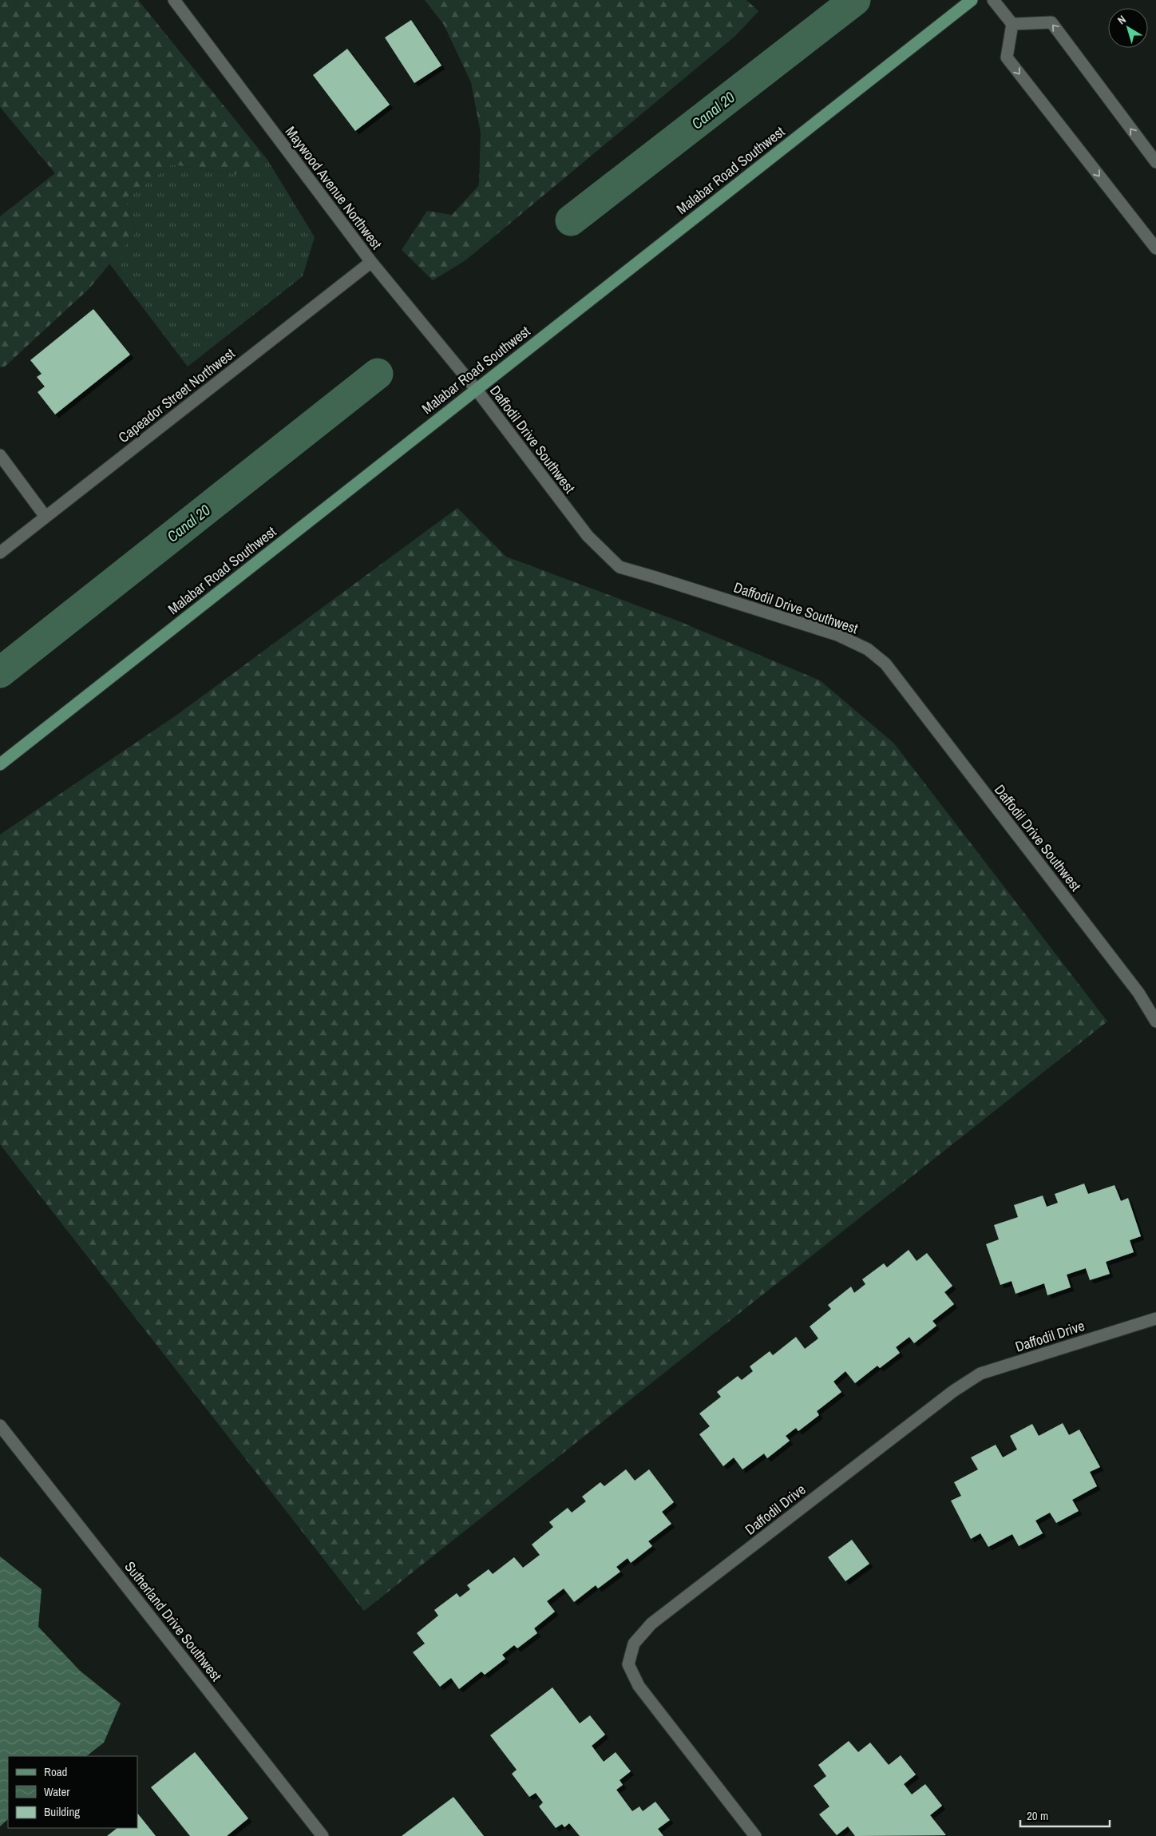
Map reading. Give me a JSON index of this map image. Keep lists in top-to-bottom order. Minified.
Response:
{"streets":{"main road":["Malabar Road Southwest"],"street":["Maywood Avenue Northwest","Capeador Street Northwest","Daffodil Drive Southwest","Daffodil Drive","Sutherland Drive Southwest"]},"crossings":[["Malabar Road Southwest","Maywood Avenue Northwest"],["Malabar Road Southwest","Daffodil Drive Southwest"],["Maywood Avenue Northwest","Capeador Street Northwest"],["Maywood Avenue Northwest","Daffodil Drive Southwest"]],"water":["Canal 20"],"legend":["Road","Water","Building"],"scale_bar":"20 m","north":"top left"}
